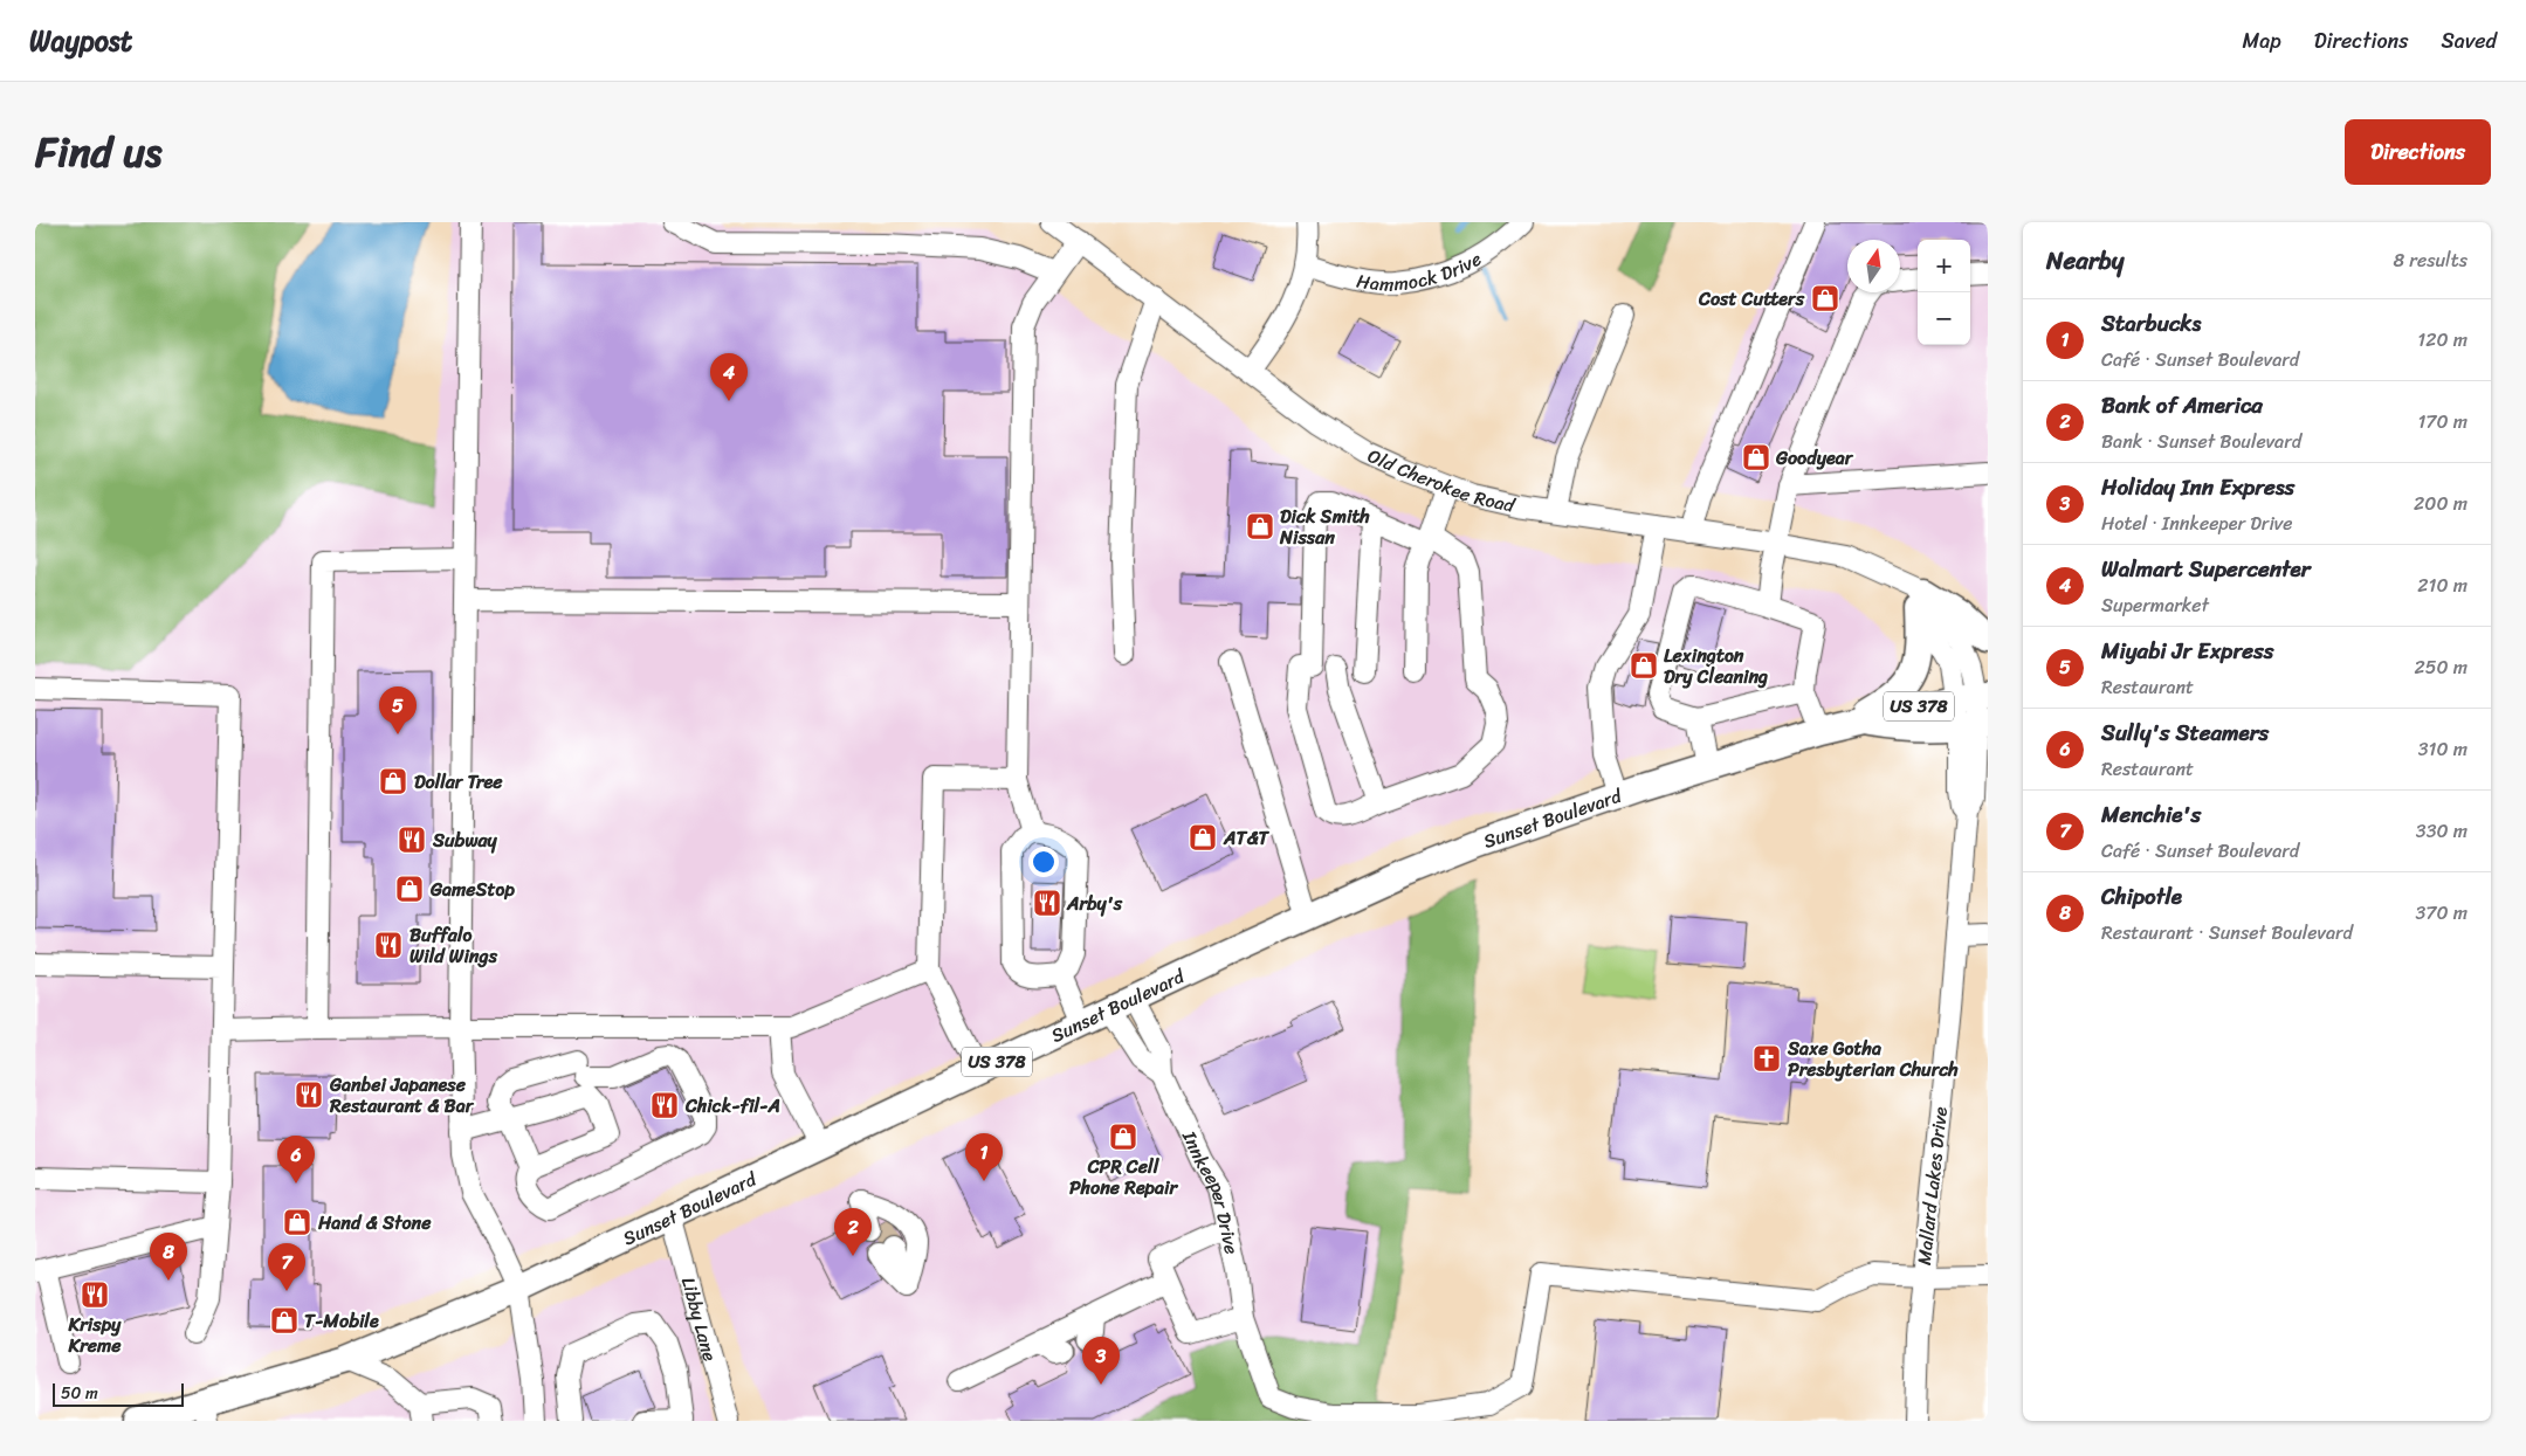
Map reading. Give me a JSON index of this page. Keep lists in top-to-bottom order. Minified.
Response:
{"streets":{"main road":["US 378","Sunset Boulevard"],"street":["Hammock Drive","Old Cherokee Road","Mallard Lakes Drive","Innkeeper Drive","Libby Lane"]},"crossings":[["Old Cherokee Road","Sunset Boulevard"],["Old Cherokee Road","Mallard Lakes Drive"],["Sunset Boulevard","Mallard Lakes Drive"],["Sunset Boulevard","Innkeeper Drive"],["Sunset Boulevard","Libby Lane"],["Mallard Lakes Drive","Innkeeper Drive"]],"places":{"shop":["Cost Cutters","Goodyear","Dick Smith Nissan","Lexington Dry Cleaning","Dollar Tree","AT&T","GameStop","CPR Cell Phone Repair","Hand & Stone","T-Mobile"],"restaurant":["Subway","Arby's","Buffalo Wild Wings","Ganbei Japanese Restaurant & Bar","Chick-fil-A","Krispy Kreme"],"church":["Saxe Gotha Presbyterian Church"]},"scale_bar":"50 m","north":"top","page":{"header":"Waypost","nav":["Map","Directions","Saved"],"title":"Find us","buttons":"Directions","heading":["Nearby","8 results"],"map_buttons":["+","−"],"list":[{"mark":"1","name":"Starbucks","note":"Café · Sunset Boulevard","value":"120 m"},{"mark":"2","name":"Bank of America","note":"Bank · Sunset Boulevard","value":"170 m"},{"mark":"3","name":"Holiday Inn Express","note":"Hotel · Innkeeper Drive","value":"200 m"},{"mark":"4","name":"Walmart Supercenter","note":"Supermarket","value":"210 m"},{"mark":"5","name":"Miyabi Jr Express","note":"Restaurant","value":"250 m"},{"mark":"6","name":"Sully's Steamers","note":"Restaurant","value":"310 m"},{"mark":"7","name":"Menchie's","note":"Café · Sunset Boulevard","value":"330 m"},{"mark":"8","name":"Chipotle","note":"Restaurant · Sunset Boulevard","value":"370 m"}],"pins":["4","5","1","6","2","8","7","3"],"scale":"50 m"}}
